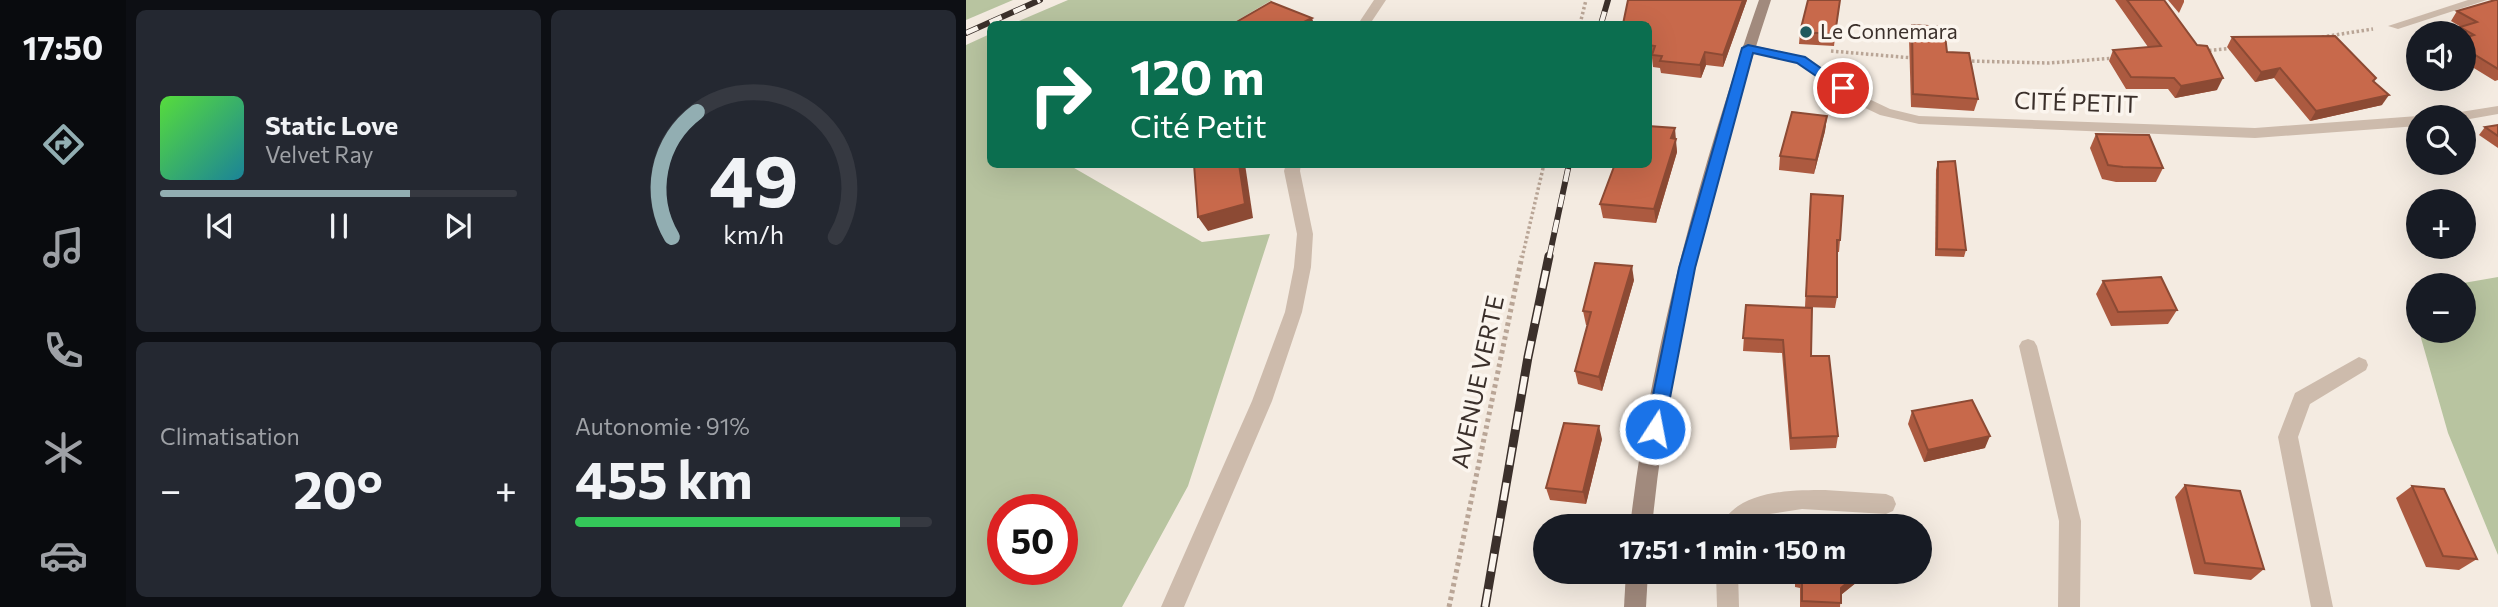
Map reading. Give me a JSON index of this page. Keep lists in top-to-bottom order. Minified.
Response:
{"streets":{"street":["CITÉ PETIT"],"path":["AVENUE VERTE"]},"places":["Le Connemara"],"page":{"tabs":"17:50","map_buttons":["+","−"],"turn":["120 m","Cité Petit"],"song":["Static Love","Velvet Ray"],"tile":["Climatisation",["Autonomie · 91%","455 km"]],"heat":["−","20°","+"],"limit":"50","trip":"17:51 · 1 min · 150 m","gauge":["49","km/h"]}}
